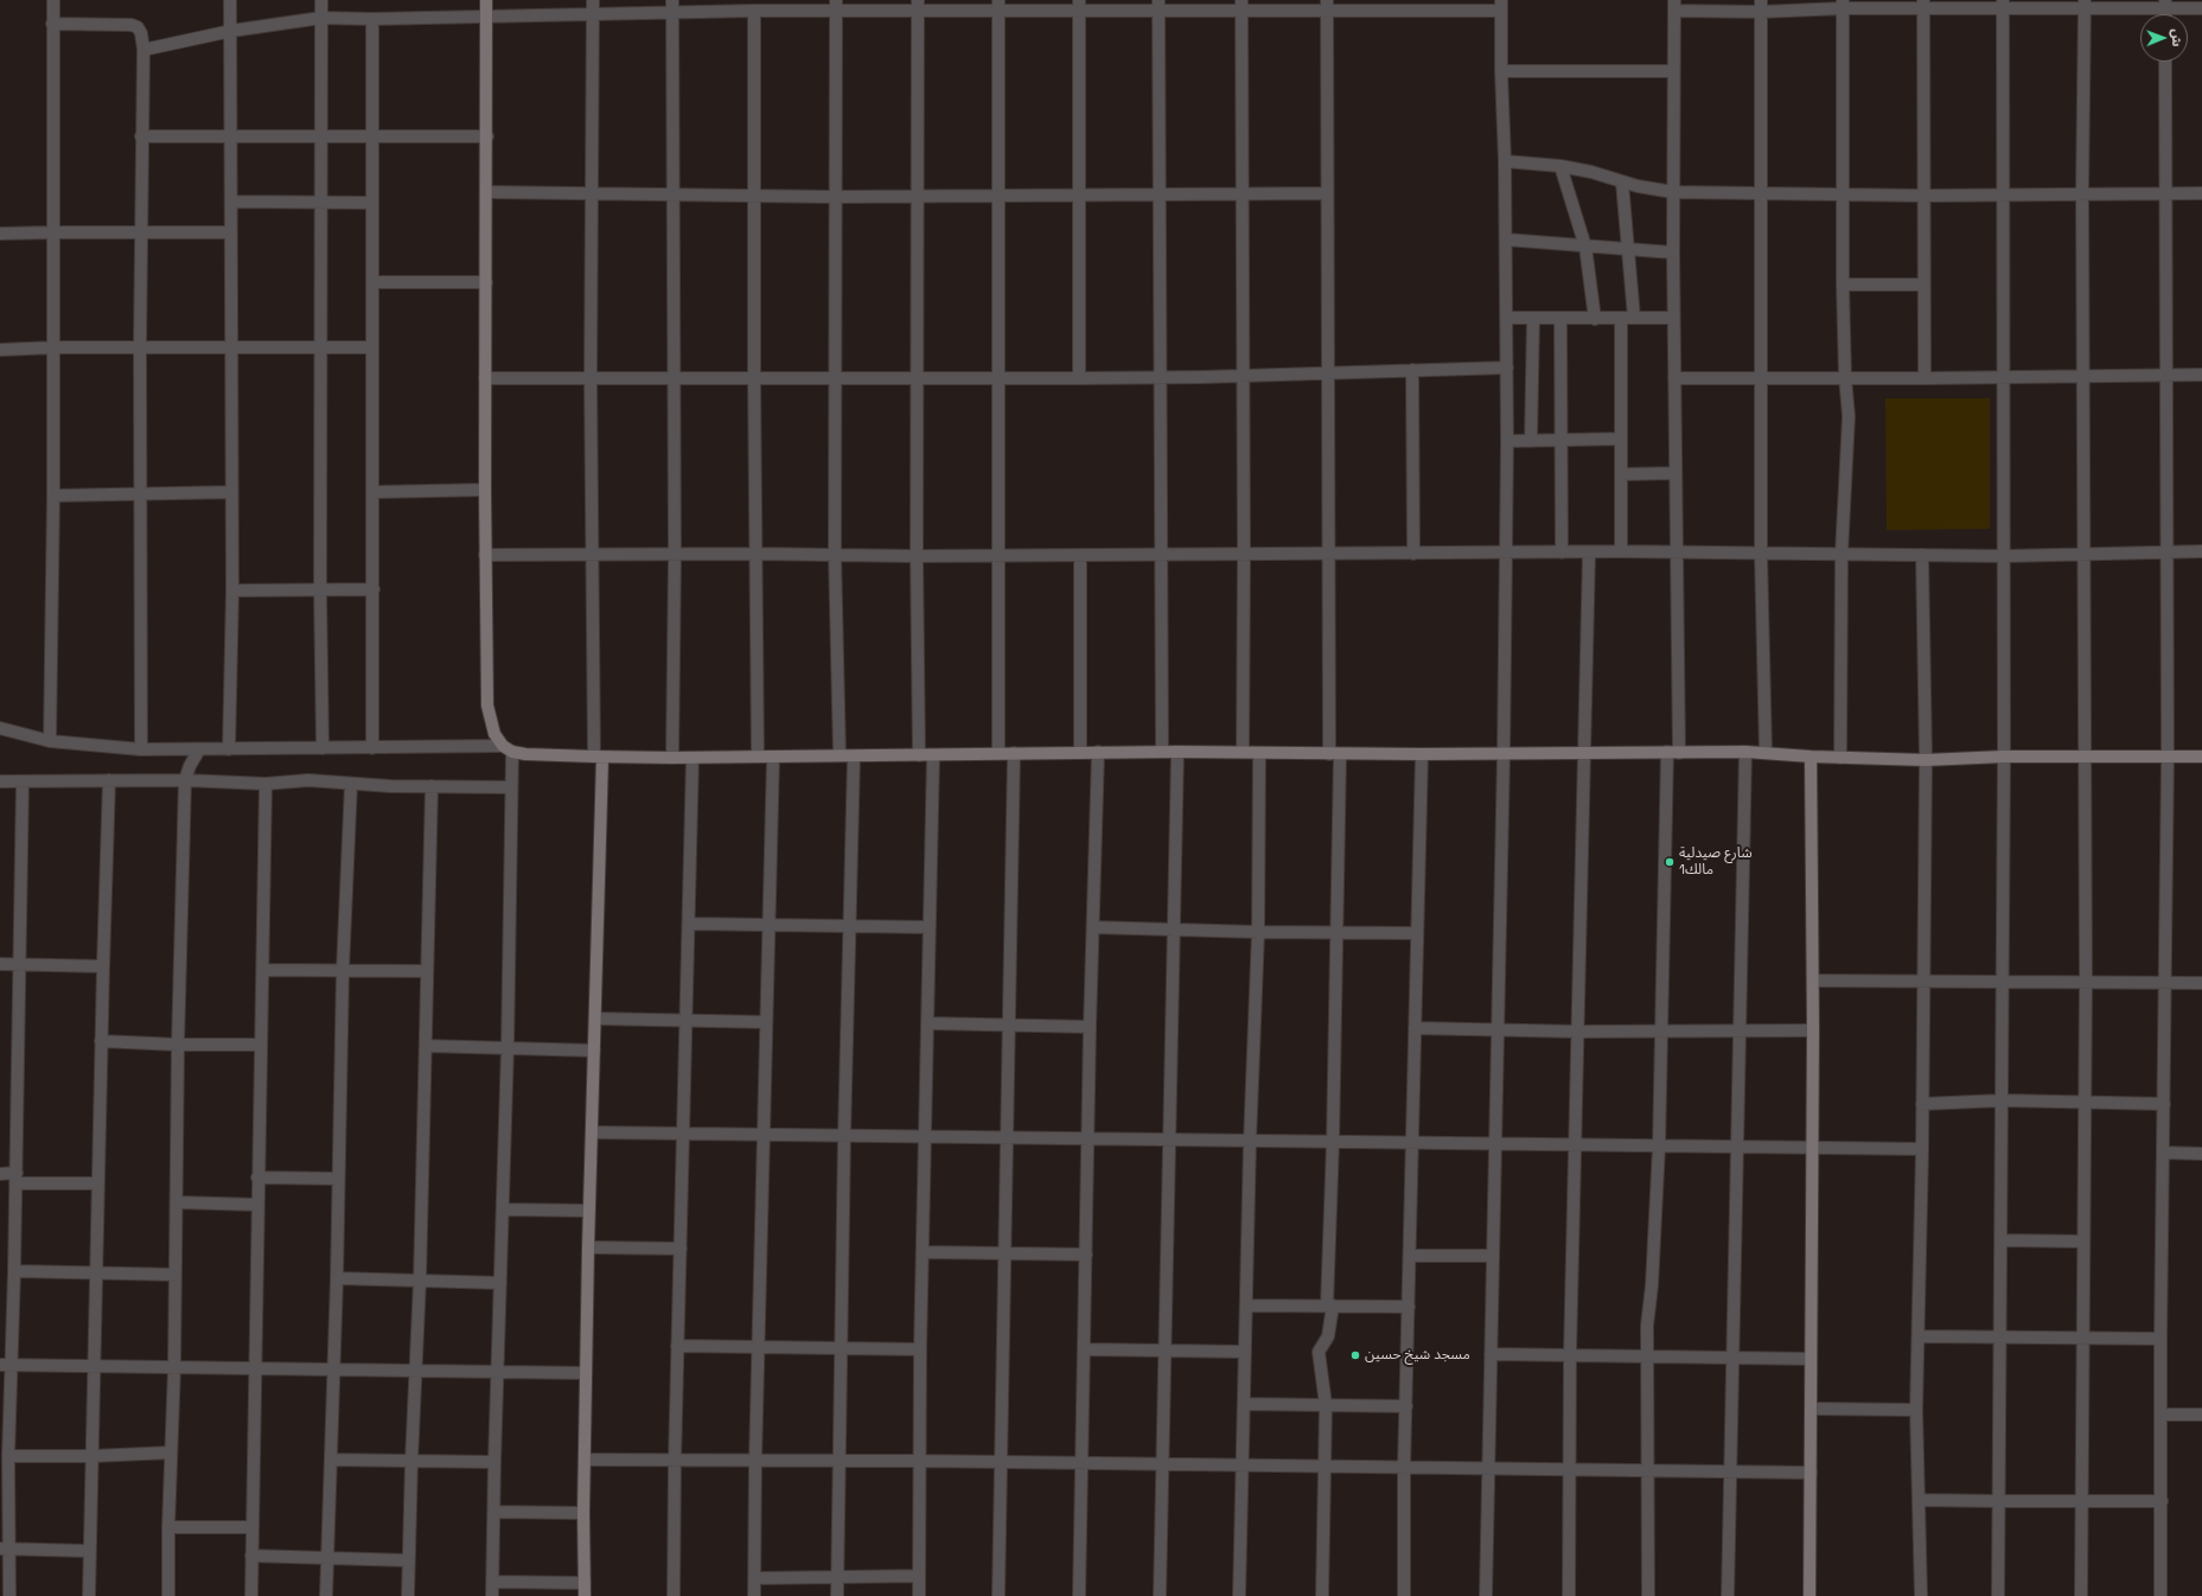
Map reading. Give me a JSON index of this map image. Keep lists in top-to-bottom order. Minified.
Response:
{"places":["شارع صيدلية مالك1","مسجد شيخ حسين"],"north":"right"}
